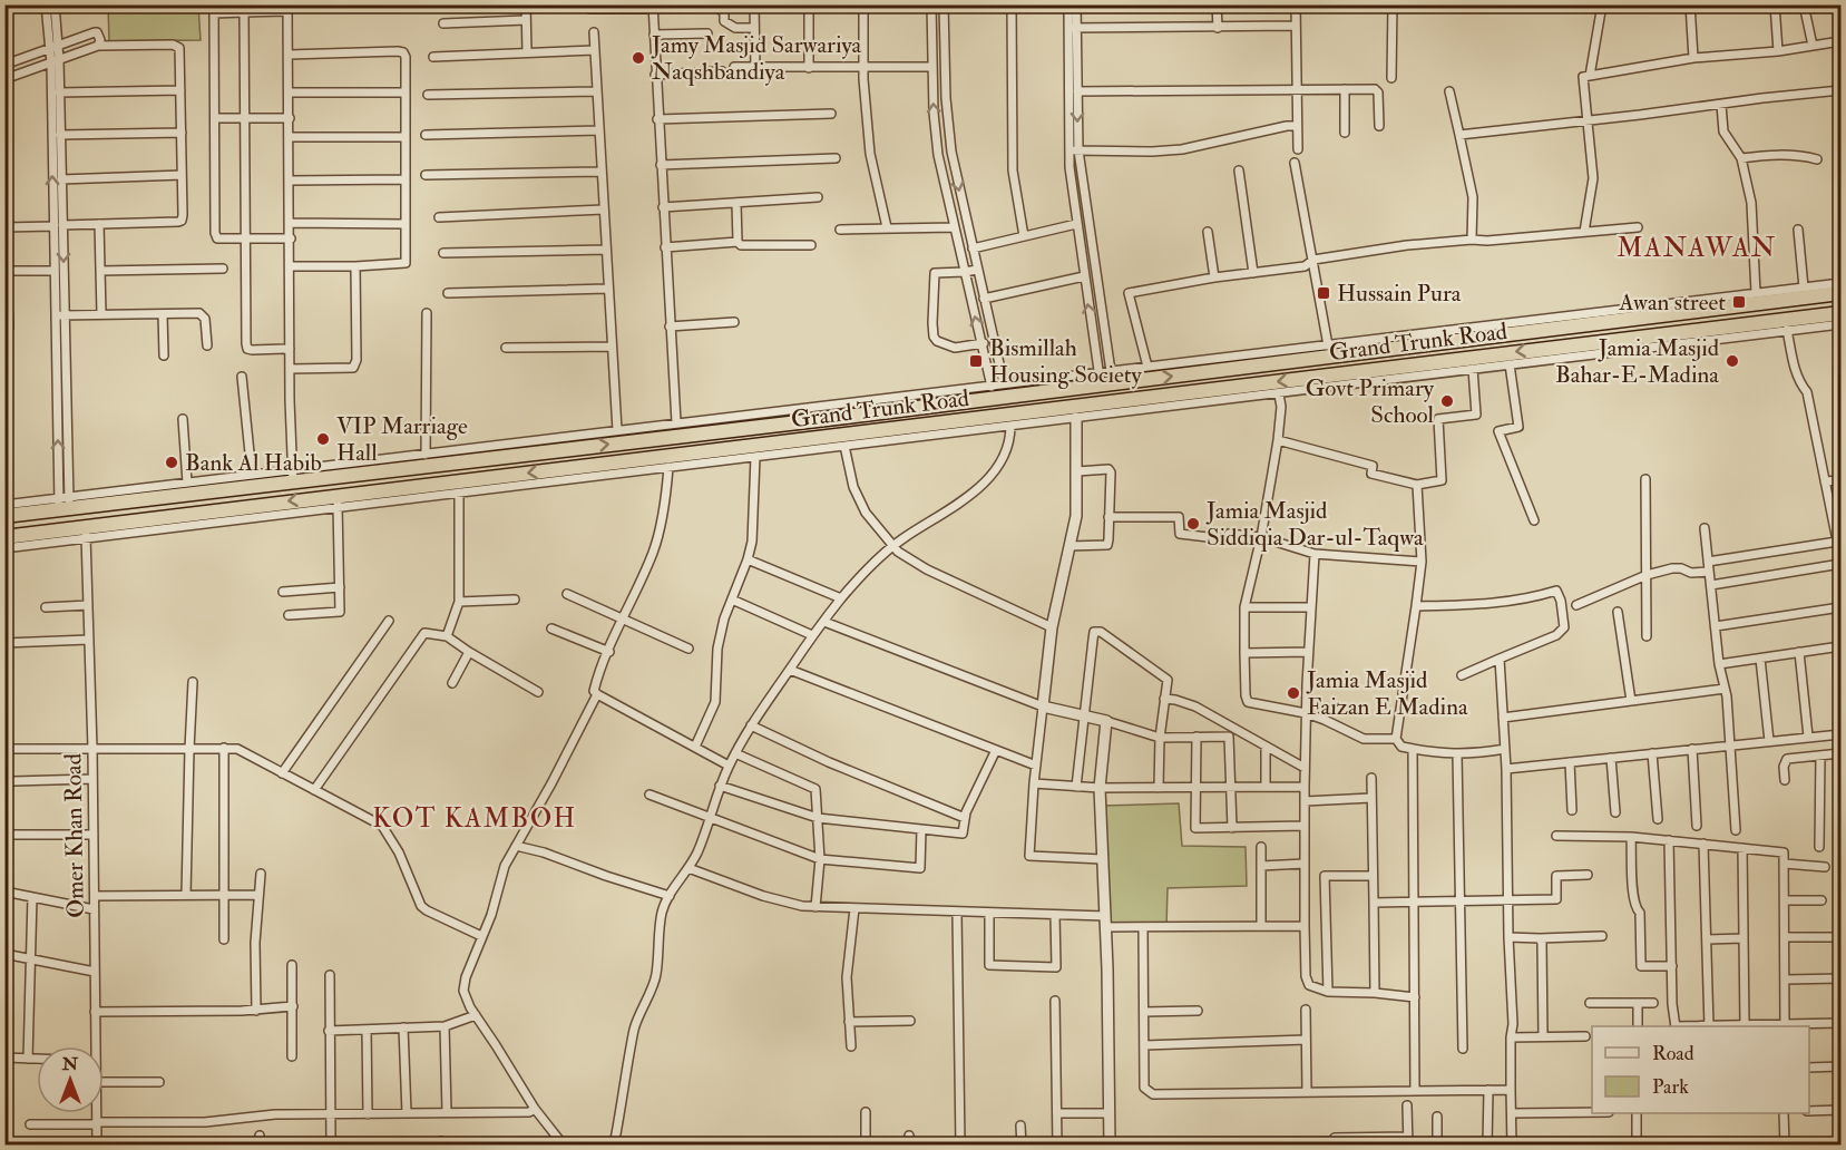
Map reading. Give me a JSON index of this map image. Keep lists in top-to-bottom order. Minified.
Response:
{"streets":{"highway":["Grand Trunk Road"],"street":["Omer Khan Road"]},"crossings":[["Grand Trunk Road","Omer Khan Road"]],"districts":["MANAWAN","KOT KAMBOH"],"places":{"other":["Jamy Masjid Sarwariya Naqshbandiya","Jamia Masjid Bahar-E-Madina","Govt Primary School","VIP Marriage Hall","Bank Al Habib","Jamia Masjid Siddiqia Dar-ul-Taqwa","Jamia Masjid Faizan E Madina"],"transit":["Hussain Pura","Awan street","Bismillah Housing Society"]},"legend":["Road","Park"],"north":"top"}
